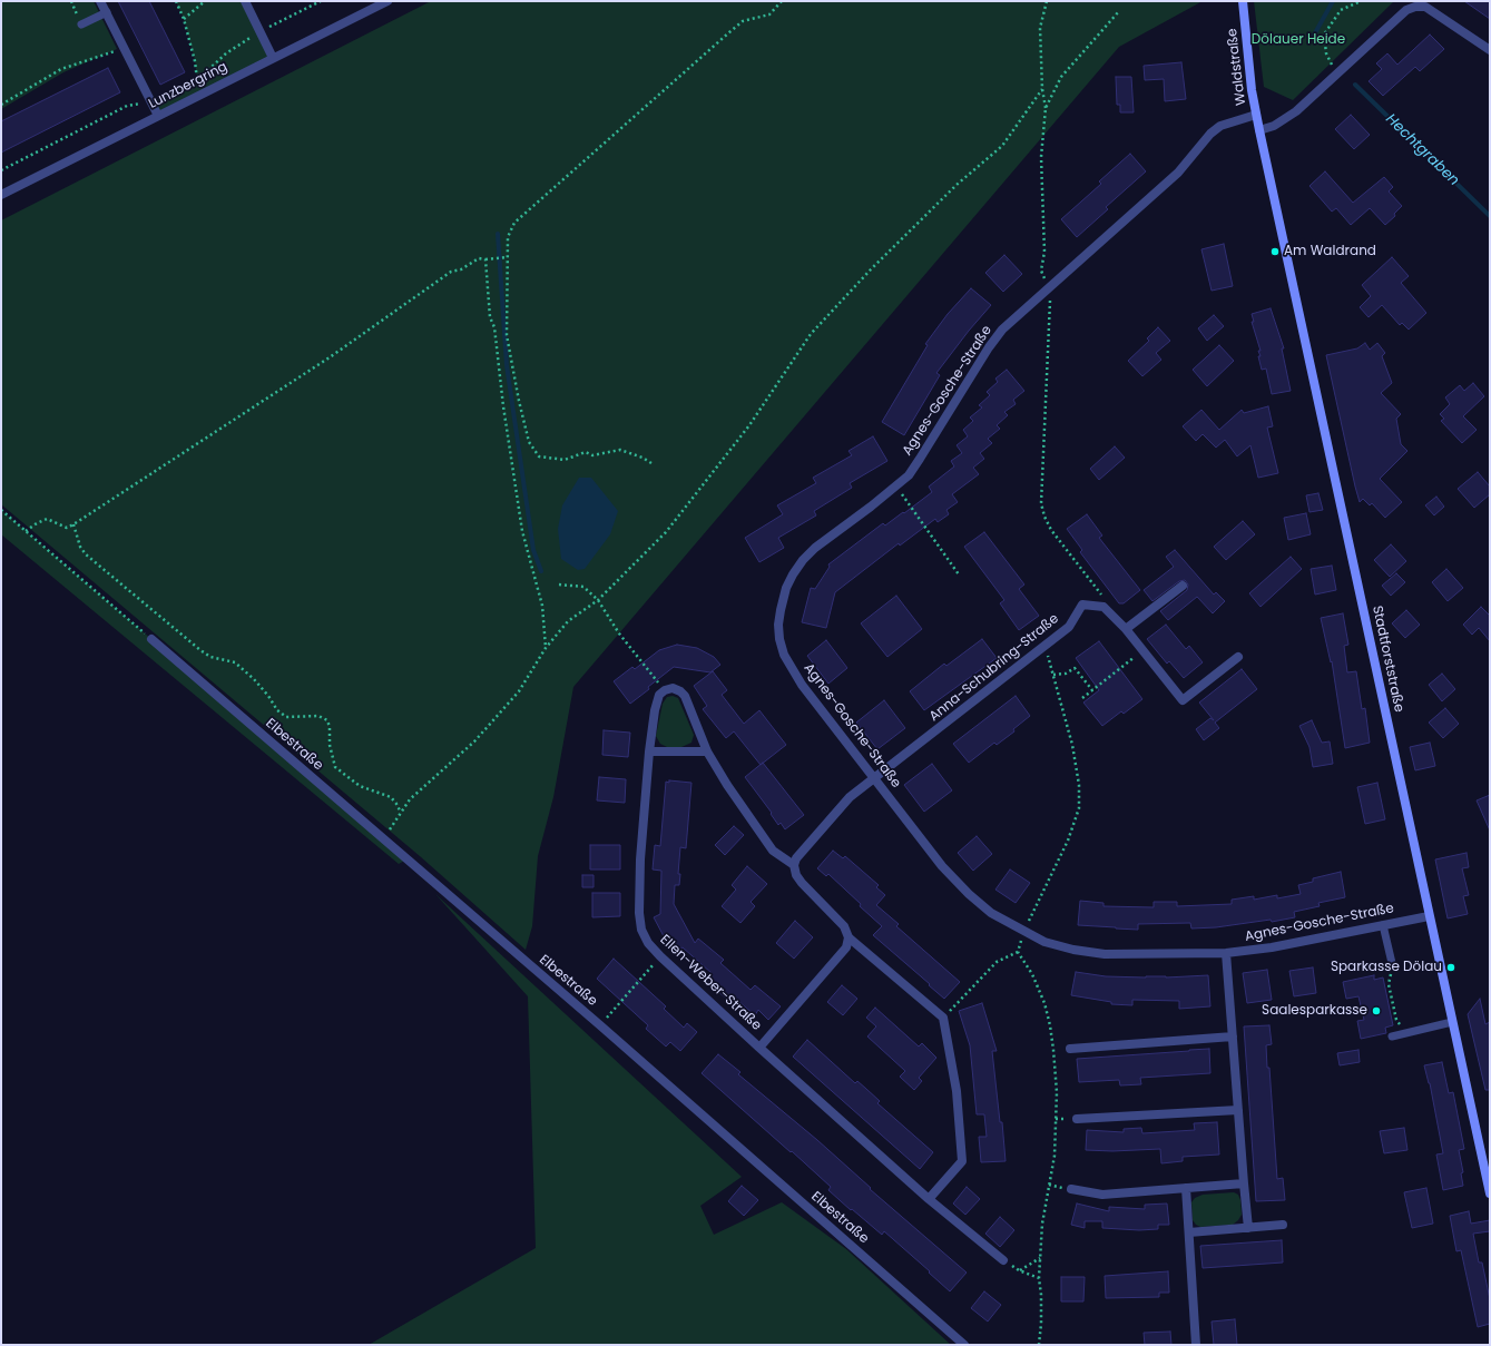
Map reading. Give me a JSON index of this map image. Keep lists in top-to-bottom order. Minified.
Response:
{"streets":{"main road":["Waldstraße","Stadtforststraße"],"street":["Lunzbergring","Agnes-Gosche-Straße","Anna-Schubring-Straße","Elbestraße","Ellen-Weber-Straße"]},"crossings":[["Waldstraße","Agnes-Gosche-Straße"],["Waldstraße","Stadtforststraße"],["Agnes-Gosche-Straße","Stadtforststraße"],["Agnes-Gosche-Straße","Anna-Schubring-Straße"]],"water":["Hechtgraben"],"parks":["Dölauer Heide"],"places":["Am Waldrand","Sparkasse Dölau","Saalesparkasse"]}
